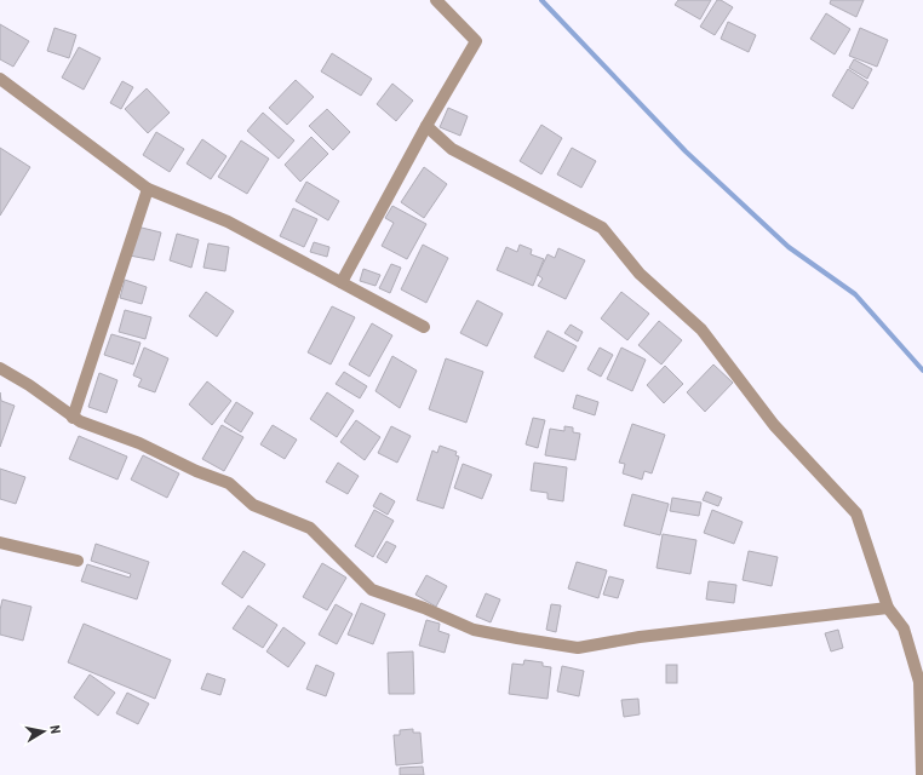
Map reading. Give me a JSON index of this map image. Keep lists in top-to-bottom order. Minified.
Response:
{"north":"right"}
